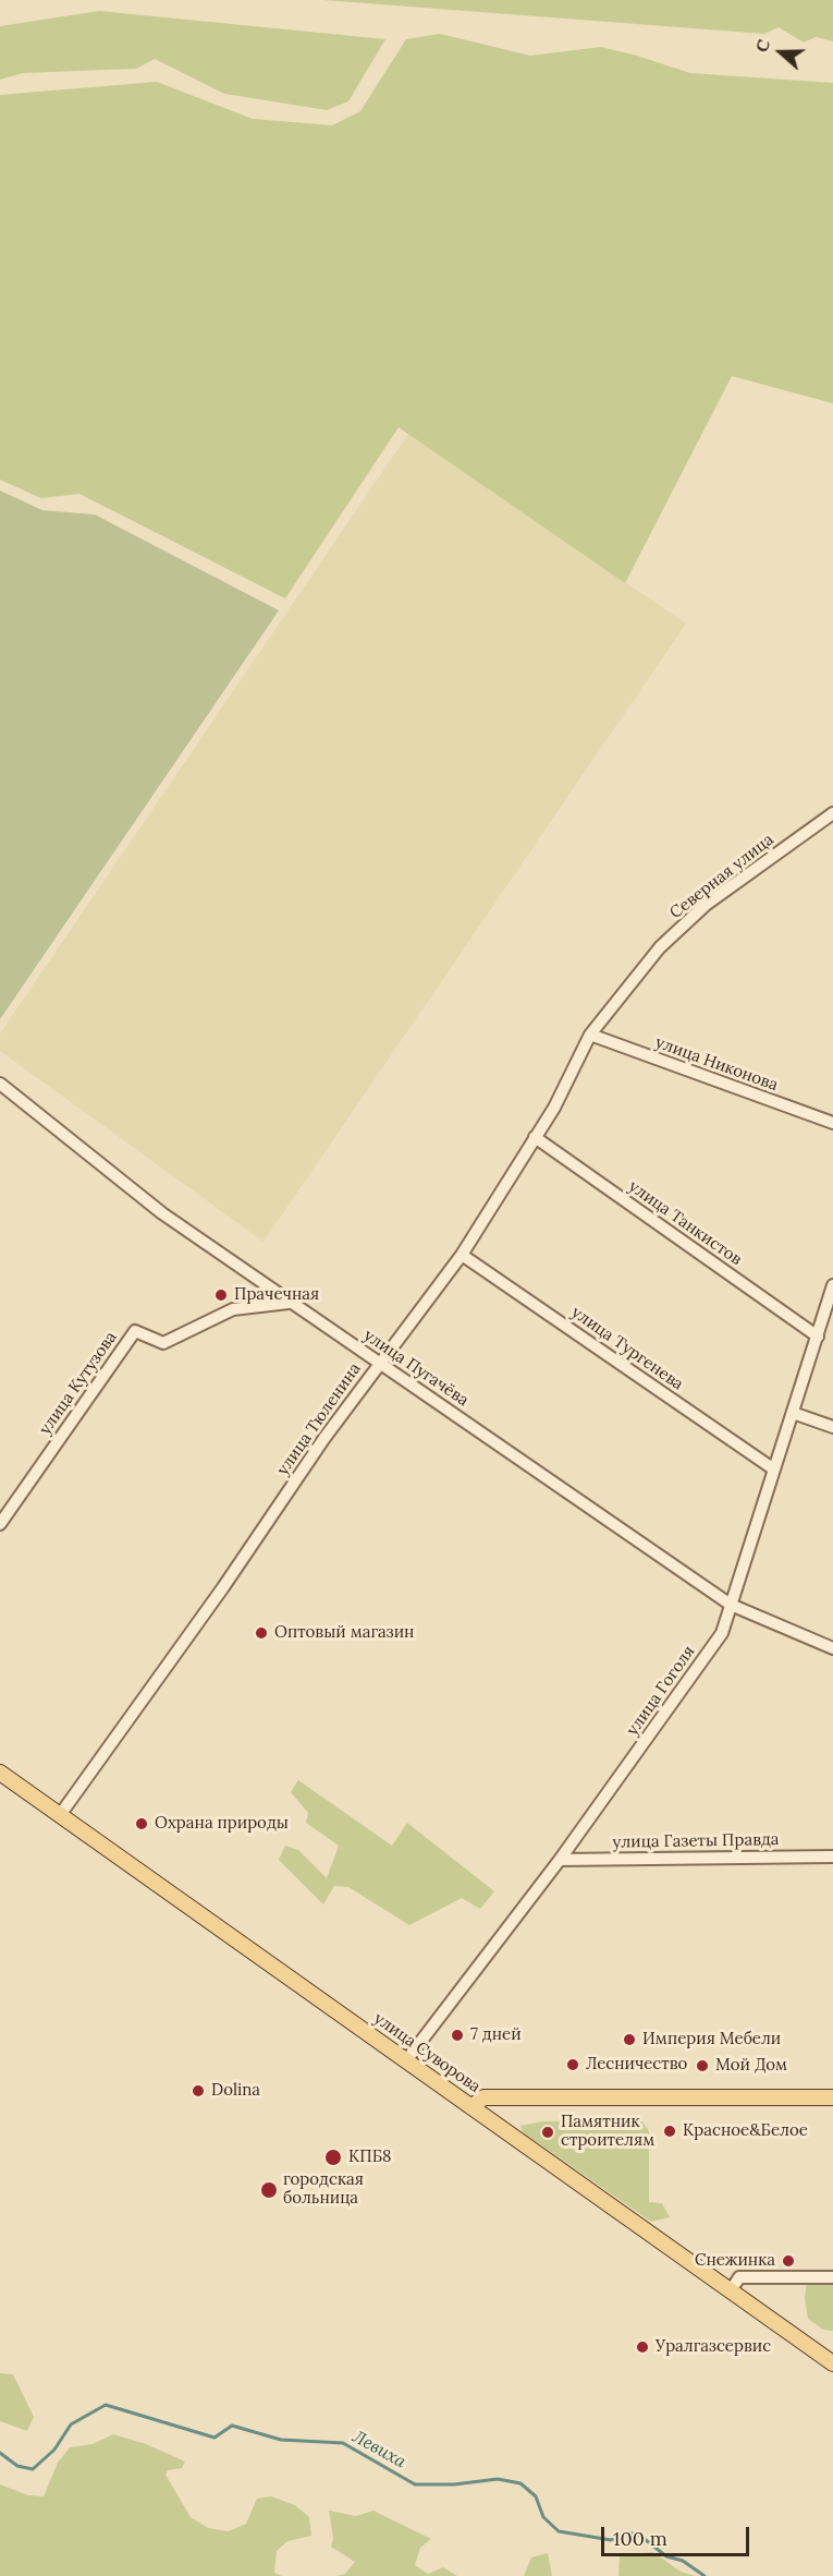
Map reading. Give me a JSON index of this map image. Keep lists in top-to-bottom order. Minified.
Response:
{"streets":{"main road":["улица Суворова"],"street":["Северная улица","улица Никонова","улица Танкистов","улица Тургенева","улица Пугачёва","улица Кутузова","улица Тюленина","улица Гоголя","улица Газеты Правда"]},"crossings":[["Северная улица","улица Никонова"],["Северная улица","улица Тюленина"],["улица Никонова","улица Тюленина"],["улица Танкистов","улица Тюленина"],["улица Танкистов","улица Гоголя"],["улица Тургенева","улица Тюленина"],["улица Тургенева","улица Гоголя"],["улица Пугачёва","улица Кутузова"],["улица Пугачёва","улица Тюленина"],["улица Пугачёва","улица Гоголя"],["улица Тюленина","улица Суворова"],["улица Гоголя","улица Газеты Правда"],["улица Гоголя","улица Суворова"]],"water":["Левиха"],"places":["Прачечная","Оптовый магазин","Охрана природы","7 дней","Империя Мебели","Лесничество","Мой Дом","Dolina","Красное&Белое","Памятник строителям","КПБ8","городская больница","Снежинка","Уралгазсервис"],"scale_bar":"100 m","north":"left"}
